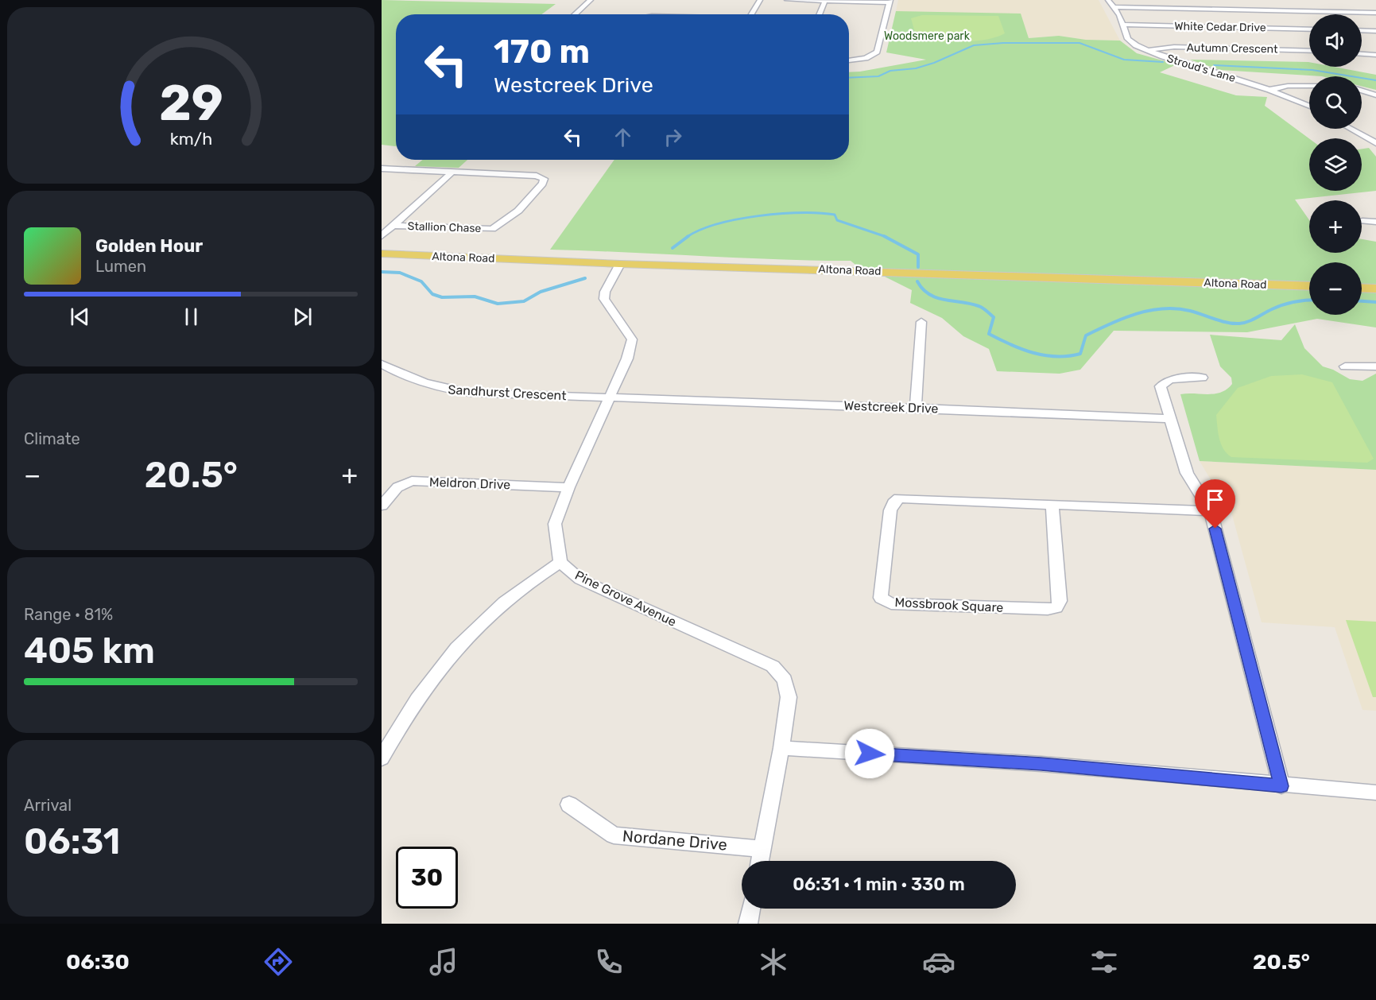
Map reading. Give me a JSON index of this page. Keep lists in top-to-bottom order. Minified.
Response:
{"streets":{"main road":["Altona Road"],"street":["White Cedar Drive","Autumn Crescent","Stroud's Lane","Stallion Chase","Sandhurst Crescent","Westcreek Drive","Meldron Drive","Pine Grove Avenue","Mossbrook Square","Nordane Drive"]},"crossings":[["White Cedar Drive","Stroud's Lane"],["Autumn Crescent","Stroud's Lane"],["Altona Road","Pine Grove Avenue"],["Sandhurst Crescent","Westcreek Drive"],["Sandhurst Crescent","Pine Grove Avenue"],["Westcreek Drive","Pine Grove Avenue"],["Meldron Drive","Pine Grove Avenue"],["Pine Grove Avenue","Nordane Drive"]],"parks":["Woodsmere park"],"page":{"map_buttons":["+","−"],"turn":["170 m","Westcreek Drive"],"song":["Golden Hour","Lumen"],"tile":["Climate",["Range · 81%","405 km"],["Arrival","06:31"]],"heat":["−","20.5°","+"],"limit":"30","trip":"06:31 · 1 min · 330 m","tabs":["06:30","20.5°"],"gauge":["29","km/h"]}}
